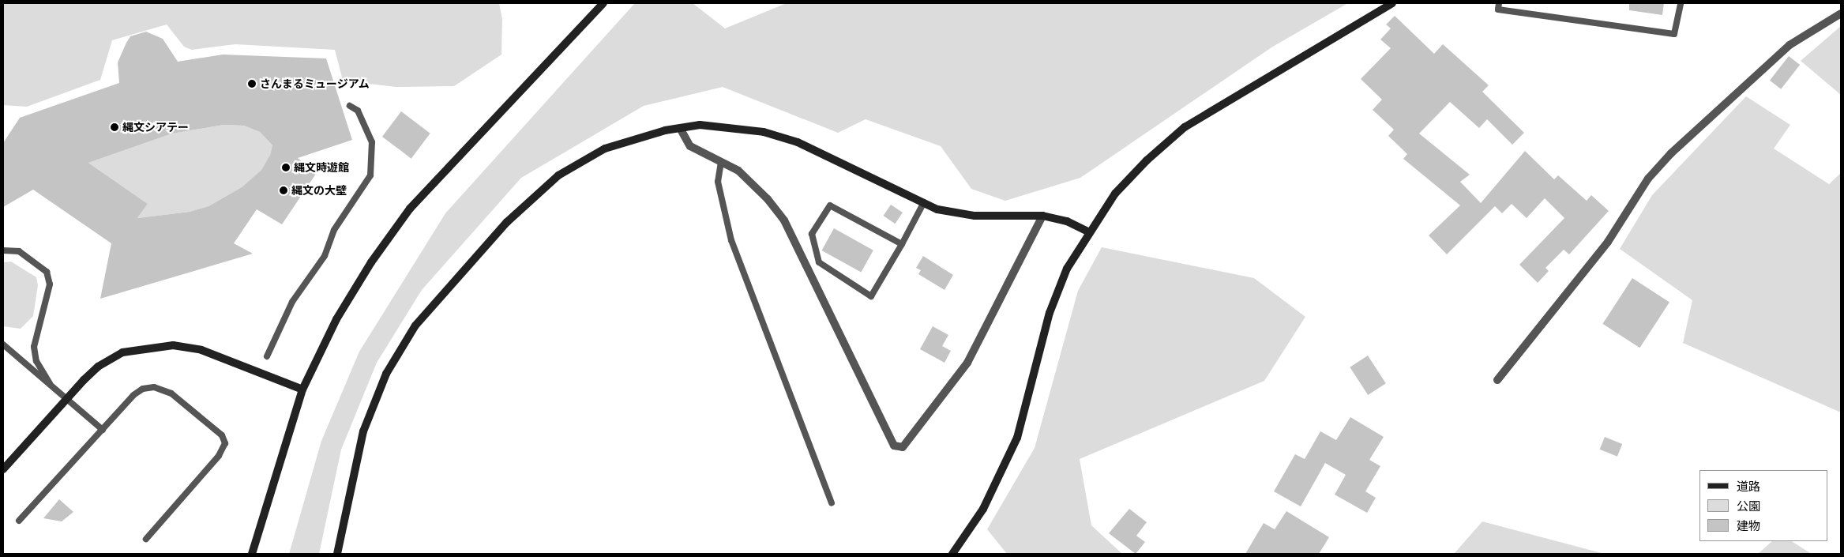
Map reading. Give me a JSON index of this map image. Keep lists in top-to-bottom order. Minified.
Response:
{"places":["さんまるミュージアム","縄文シアテー","縄文時遊館","縄文の大壁"],"legend":["道路","公園","建物"]}
